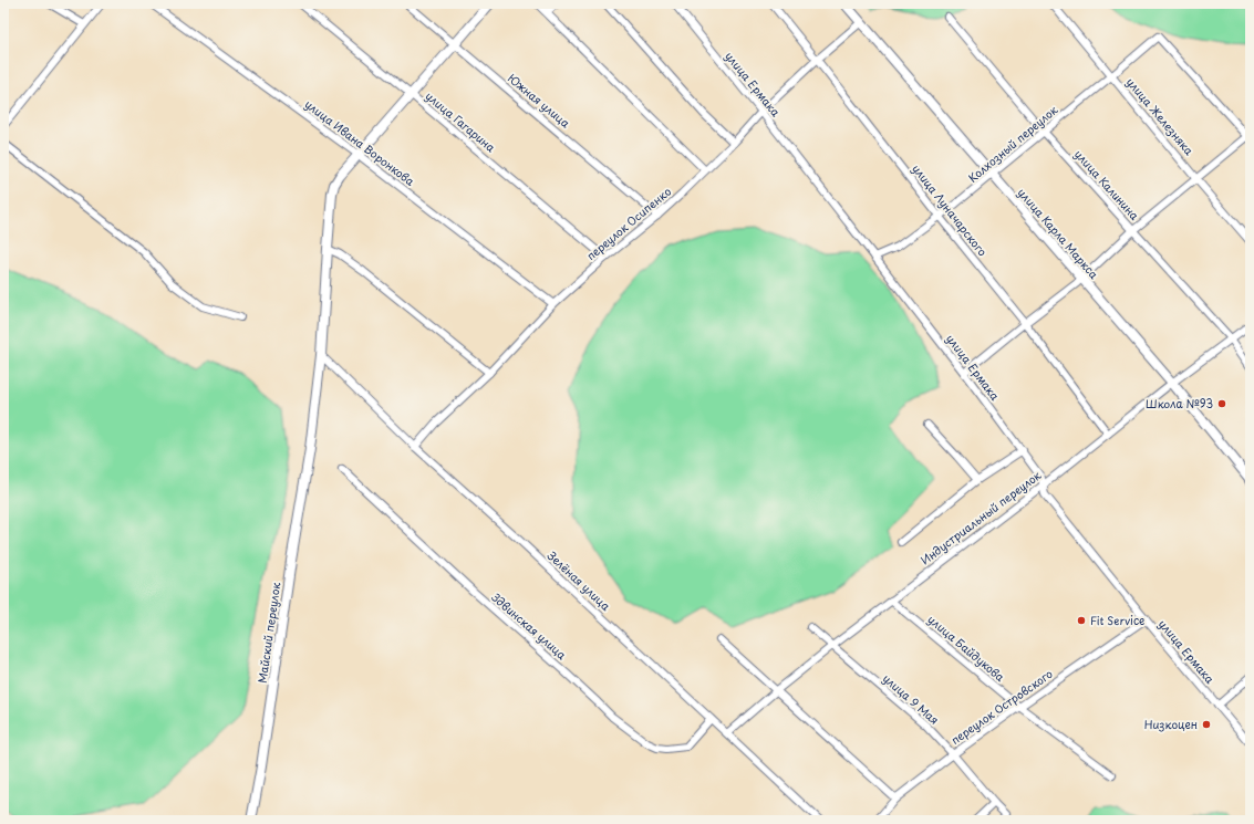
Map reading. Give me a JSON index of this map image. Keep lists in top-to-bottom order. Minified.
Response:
{"streets":{"main road":["улица Карла Маркса","Майский переулок"],"street":["улица Ермака","Южная улица","улица Железняка","улица Гагарина","улица Ивана Воронкова","Колхозный переулок","улица Калинина","улица Луначарского","переулок Осипенко","Индустриальный переулок","Зелёная улица","Здвинская улица","улица Байдукова","улица 9 Мая","переулок Островского"]},"crossings":[["улица Ермака","Колхозный переулок"],["улица Ермака","переулок Осипенко"],["улица Ермака","Индустриальный переулок"],["улица Ермака","переулок Островского"],["Южная улица","переулок Осипенко"],["улица Железняка","Колхозный переулок"],["улица Гагарина","переулок Осипенко"],["улица Гагарина","Майский переулок"],["улица Ивана Воронкова","переулок Осипенко"],["улица Ивана Воронкова","Майский переулок"],["Колхозный переулок","улица Калинина"],["Колхозный переулок","улица Луначарского"],["Колхозный переулок","улица Карла Маркса"],["улица Калинина","Индустриальный переулок"],["улица Луначарского","переулок Осипенко"],["улица Луначарского","Индустриальный переулок"],["переулок Осипенко","улица Карла Маркса"],["переулок Осипенко","Зелёная улица"],["улица Карла Маркса","Индустриальный переулок"],["Индустриальный переулок","Зелёная улица"],["Индустриальный переулок","улица Байдукова"],["Индустриальный переулок","улица 9 Мая"],["Зелёная улица","Здвинская улица"],["Зелёная улица","Майский переулок"],["улица Байдукова","переулок Островского"],["улица 9 Мая","переулок Островского"]],"places":["Школа №93","Fit Service","Низкоцен"]}
